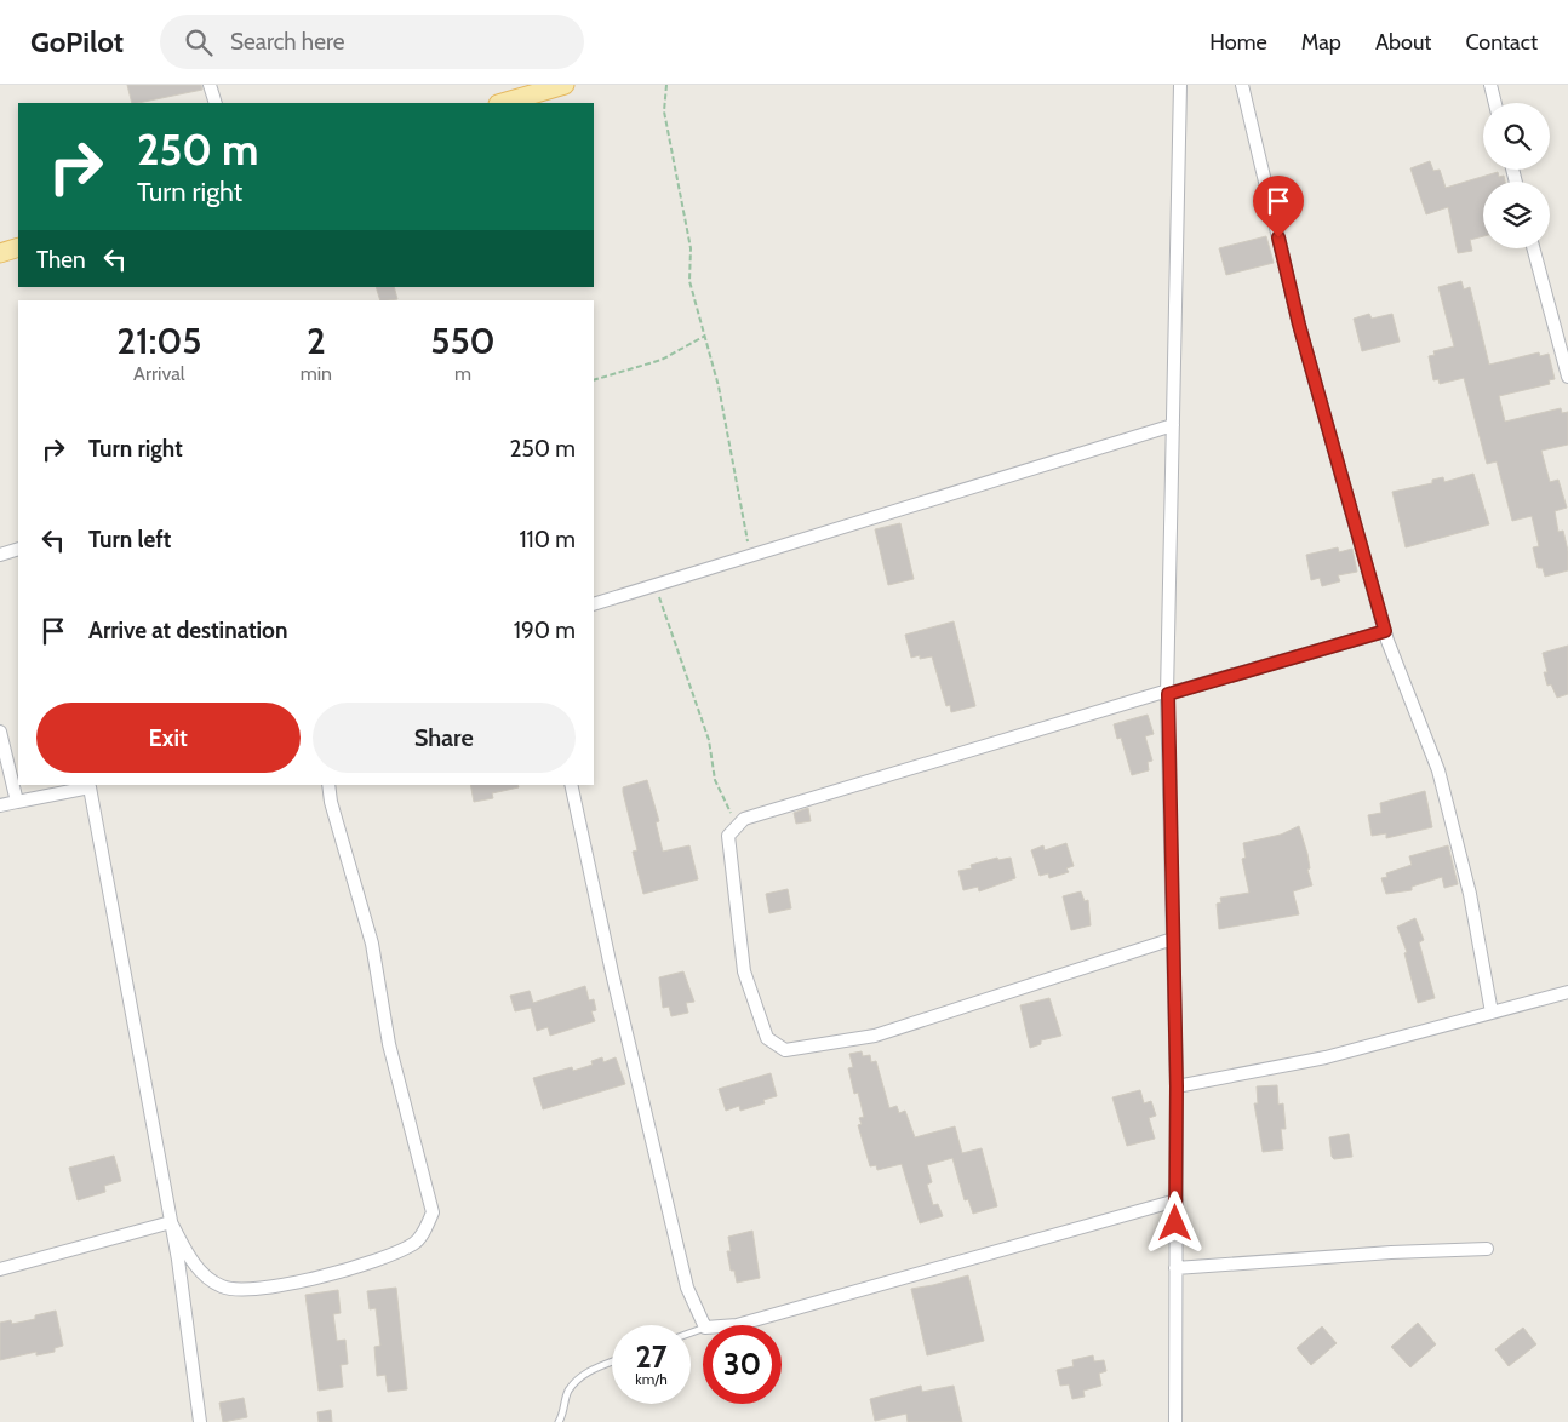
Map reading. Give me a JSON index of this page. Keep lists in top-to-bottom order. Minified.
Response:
{"page":{"header":"GoPilot","search":"Search here","nav":["Home","Map","About","Contact"],"turn":["250 m","Turn right"],"then":"Then","eta":["21:05","Arrival","2","min","550","m"],"list":[{"name":"Turn right","value":"250 m"},{"name":"Turn left","value":"110 m"},{"name":"Arrive at destination","value":"190 m"}],"buttons":["Exit","Share"],"speed":"27 km/h","limit":"30"}}
